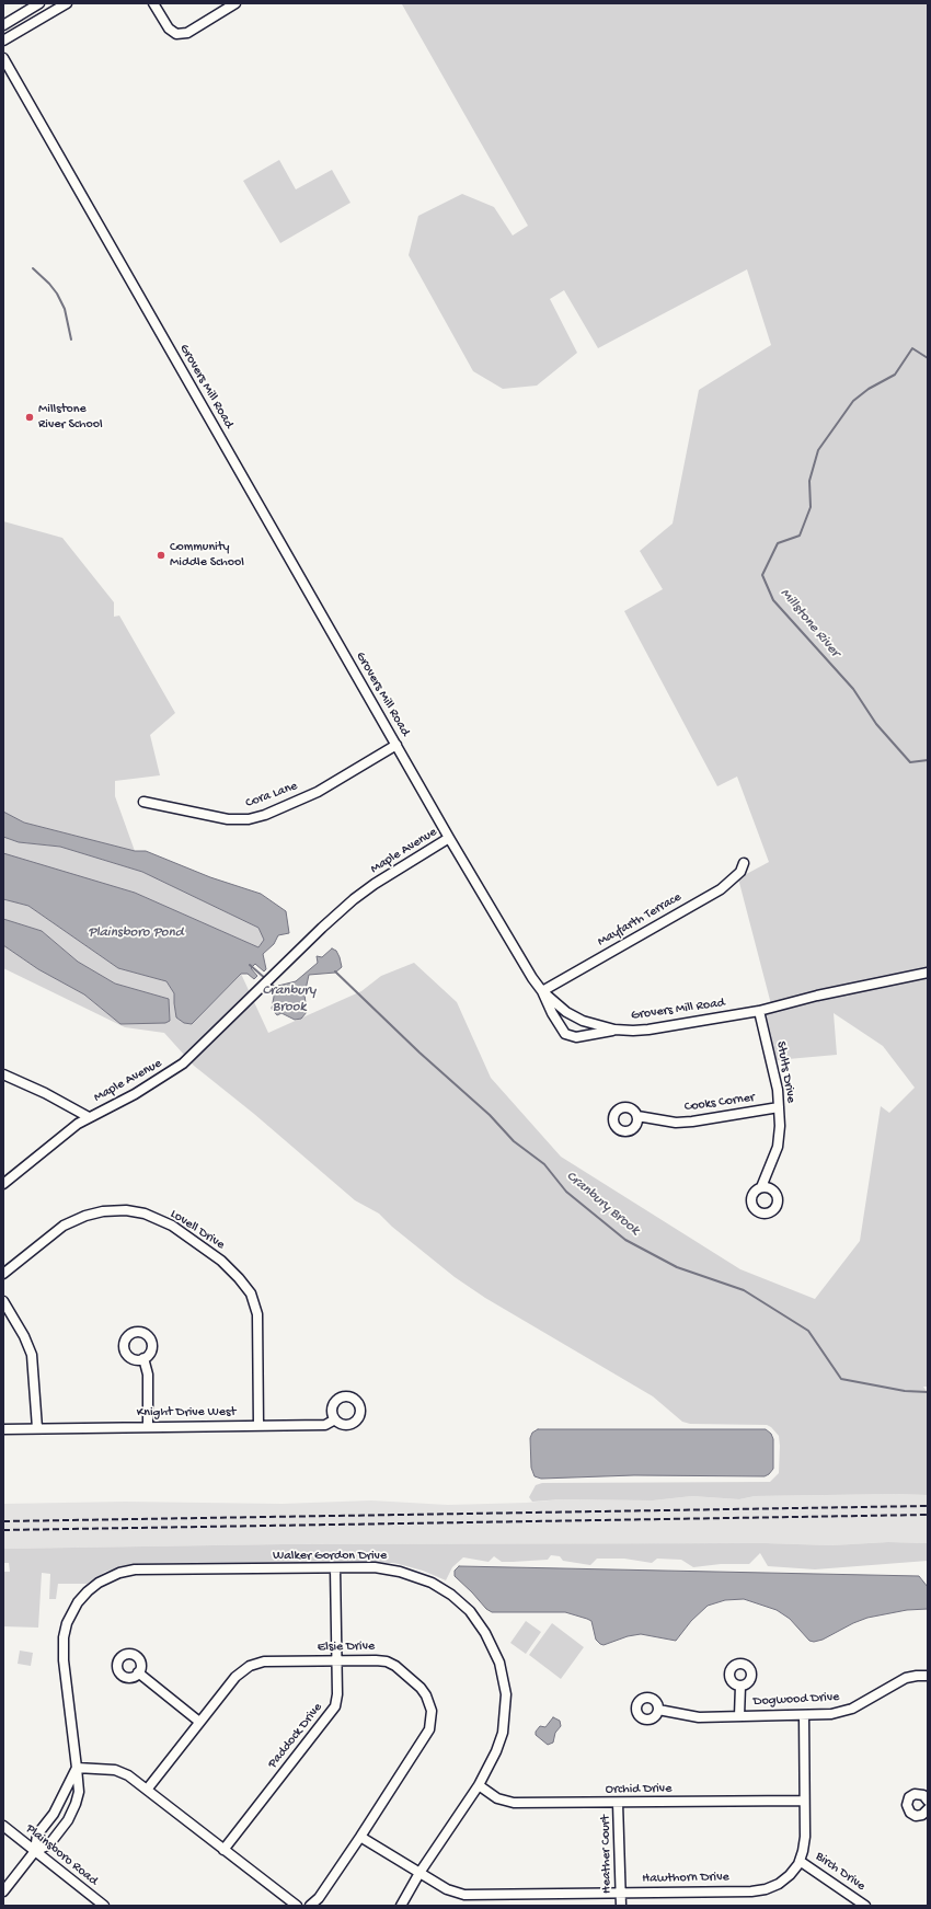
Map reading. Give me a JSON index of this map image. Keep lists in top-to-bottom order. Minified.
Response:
{"streets":{"street":["Grovers Mill Road","Cora Lane","Maple Avenue","Mayfarth Terrace","Stults Drive","Cooks Corner","Lovell Drive","Knight Drive West","Walker Gordon Drive","Elsie Drive","Dogwood Drive","Paddock Drive","Orchid Drive","Heather Court","Plainsboro Road","Birch Drive","Hawthorn Drive"]},"crossings":[["Grovers Mill Road","Cora Lane"],["Grovers Mill Road","Maple Avenue"],["Grovers Mill Road","Mayfarth Terrace"],["Grovers Mill Road","Stults Drive"],["Stults Drive","Cooks Corner"],["Lovell Drive","Knight Drive West"],["Walker Gordon Drive","Paddock Drive"],["Walker Gordon Drive","Orchid Drive"],["Walker Gordon Drive","Plainsboro Road"],["Walker Gordon Drive","Hawthorn Drive"],["Elsie Drive","Paddock Drive"],["Elsie Drive","Hawthorn Drive"],["Dogwood Drive","Hawthorn Drive"],["Orchid Drive","Heather Court"],["Orchid Drive","Hawthorn Drive"],["Heather Court","Hawthorn Drive"],["Birch Drive","Hawthorn Drive"]],"water":["Millstone River","Plainsboro Pond","Cranbury Brook"],"places":["Millstone River School","Community Middle School"]}
